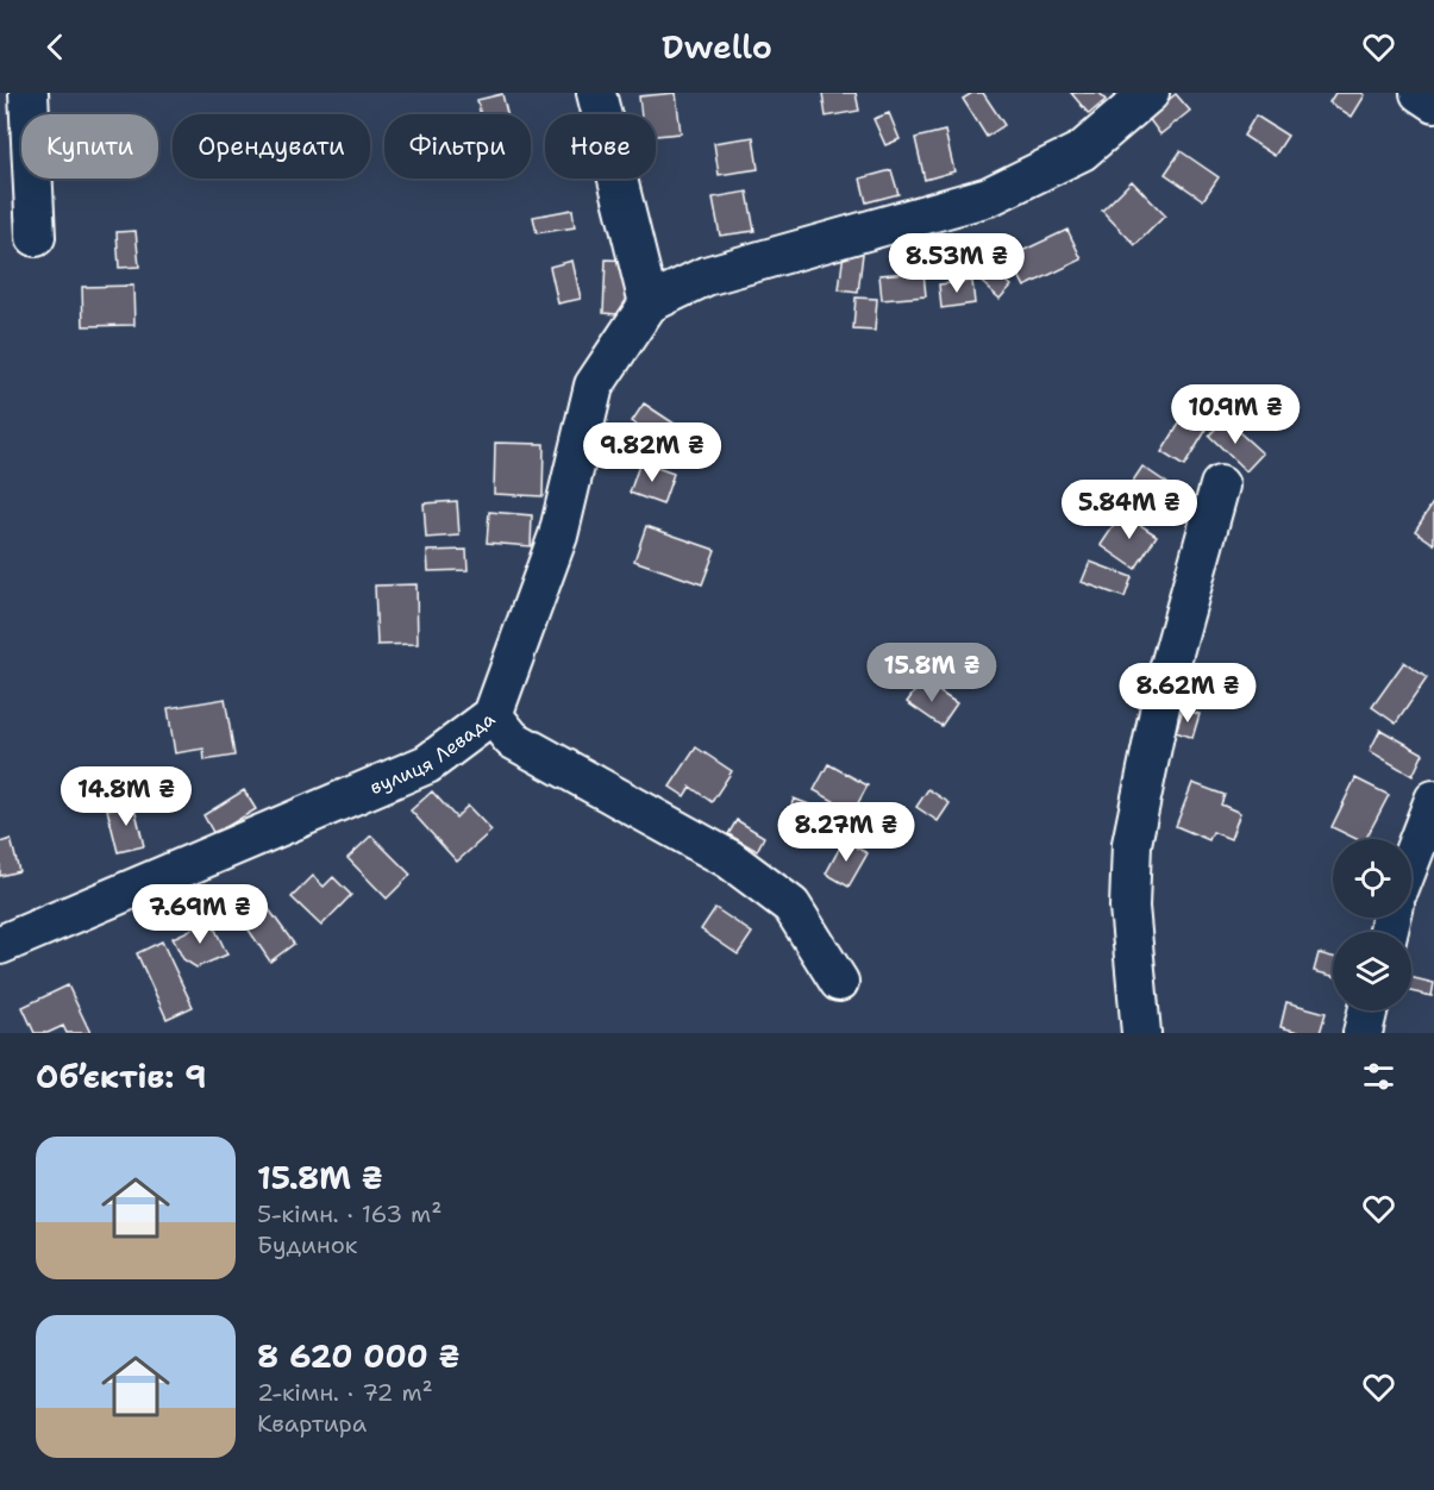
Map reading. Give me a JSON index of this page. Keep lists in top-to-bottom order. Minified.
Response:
{"streets":{"street":["вулиця Левада"]},"page":{"header":"Dwello","chip":["Купити","Орендувати","Фільтри","Нове"],"price":["8.53M ₴","10.9M ₴","9.82M ₴","5.84M ₴","15.8M ₴","8.62M ₴","14.8M ₴","8.27M ₴","7.69M ₴"],"heading":"Об’єктів: 9","list":[{"name":"15.8M ₴","note":"5-кімн. · 163 m² · Будинок"},{"name":"8 620 000 ₴","note":"2-кімн. · 72 m² · Квартира"}]}}
